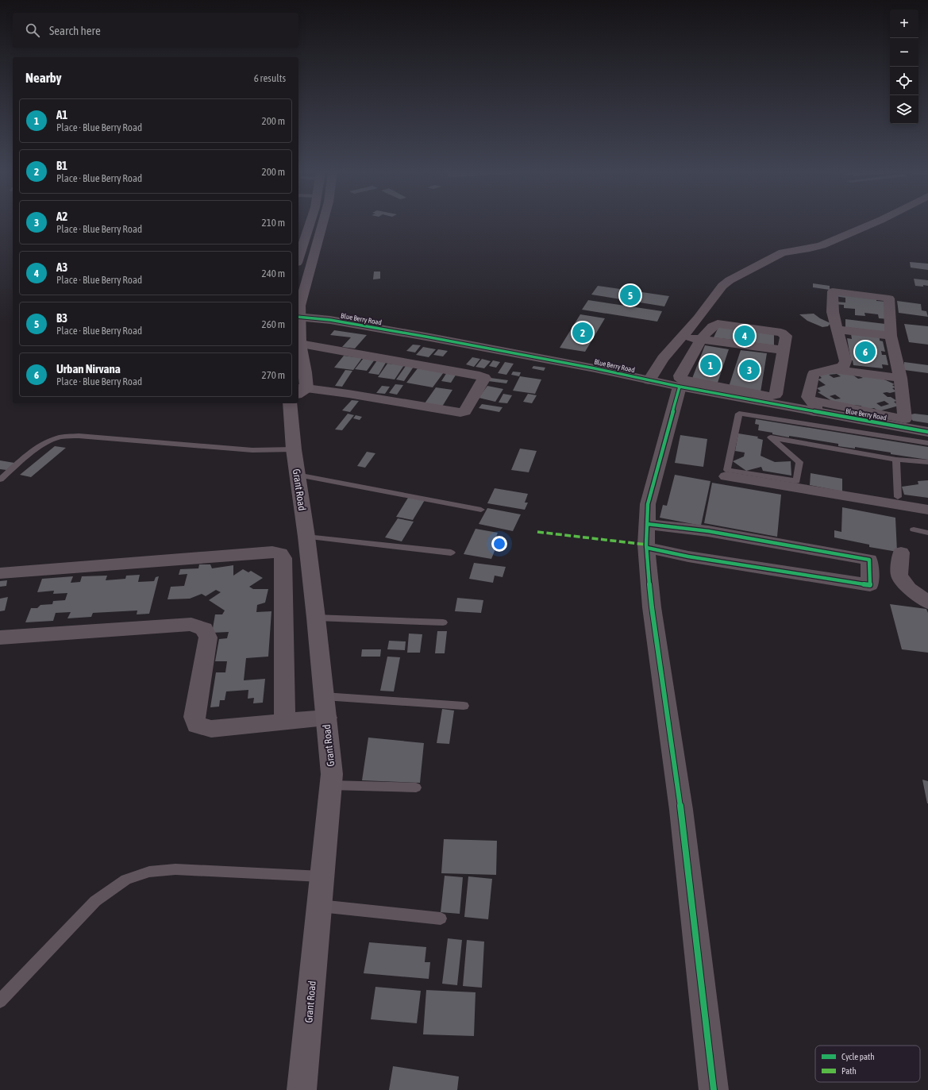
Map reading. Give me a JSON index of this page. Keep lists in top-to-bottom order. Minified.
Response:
{"streets":{"main road":["Grant Road"],"street":["Blue Berry Road"]},"legend":["Cycle path","Path"],"page":{"map_buttons":["+","−"],"search":"Search here","heading":["Nearby","6 results"],"list":[{"mark":"1","name":"A1","note":"Place · Blue Berry Road","value":"200 m"},{"mark":"2","name":"B1","note":"Place · Blue Berry Road","value":"200 m"},{"mark":"3","name":"A2","note":"Place · Blue Berry Road","value":"210 m"},{"mark":"4","name":"A3","note":"Place · Blue Berry Road","value":"240 m"},{"mark":"5","name":"B3","note":"Place · Blue Berry Road","value":"260 m"},{"mark":"6","name":"Urban Nirvana","note":"Place · Blue Berry Road","value":"270 m"}],"pins":["5","2","4","6","1","3"]}}
